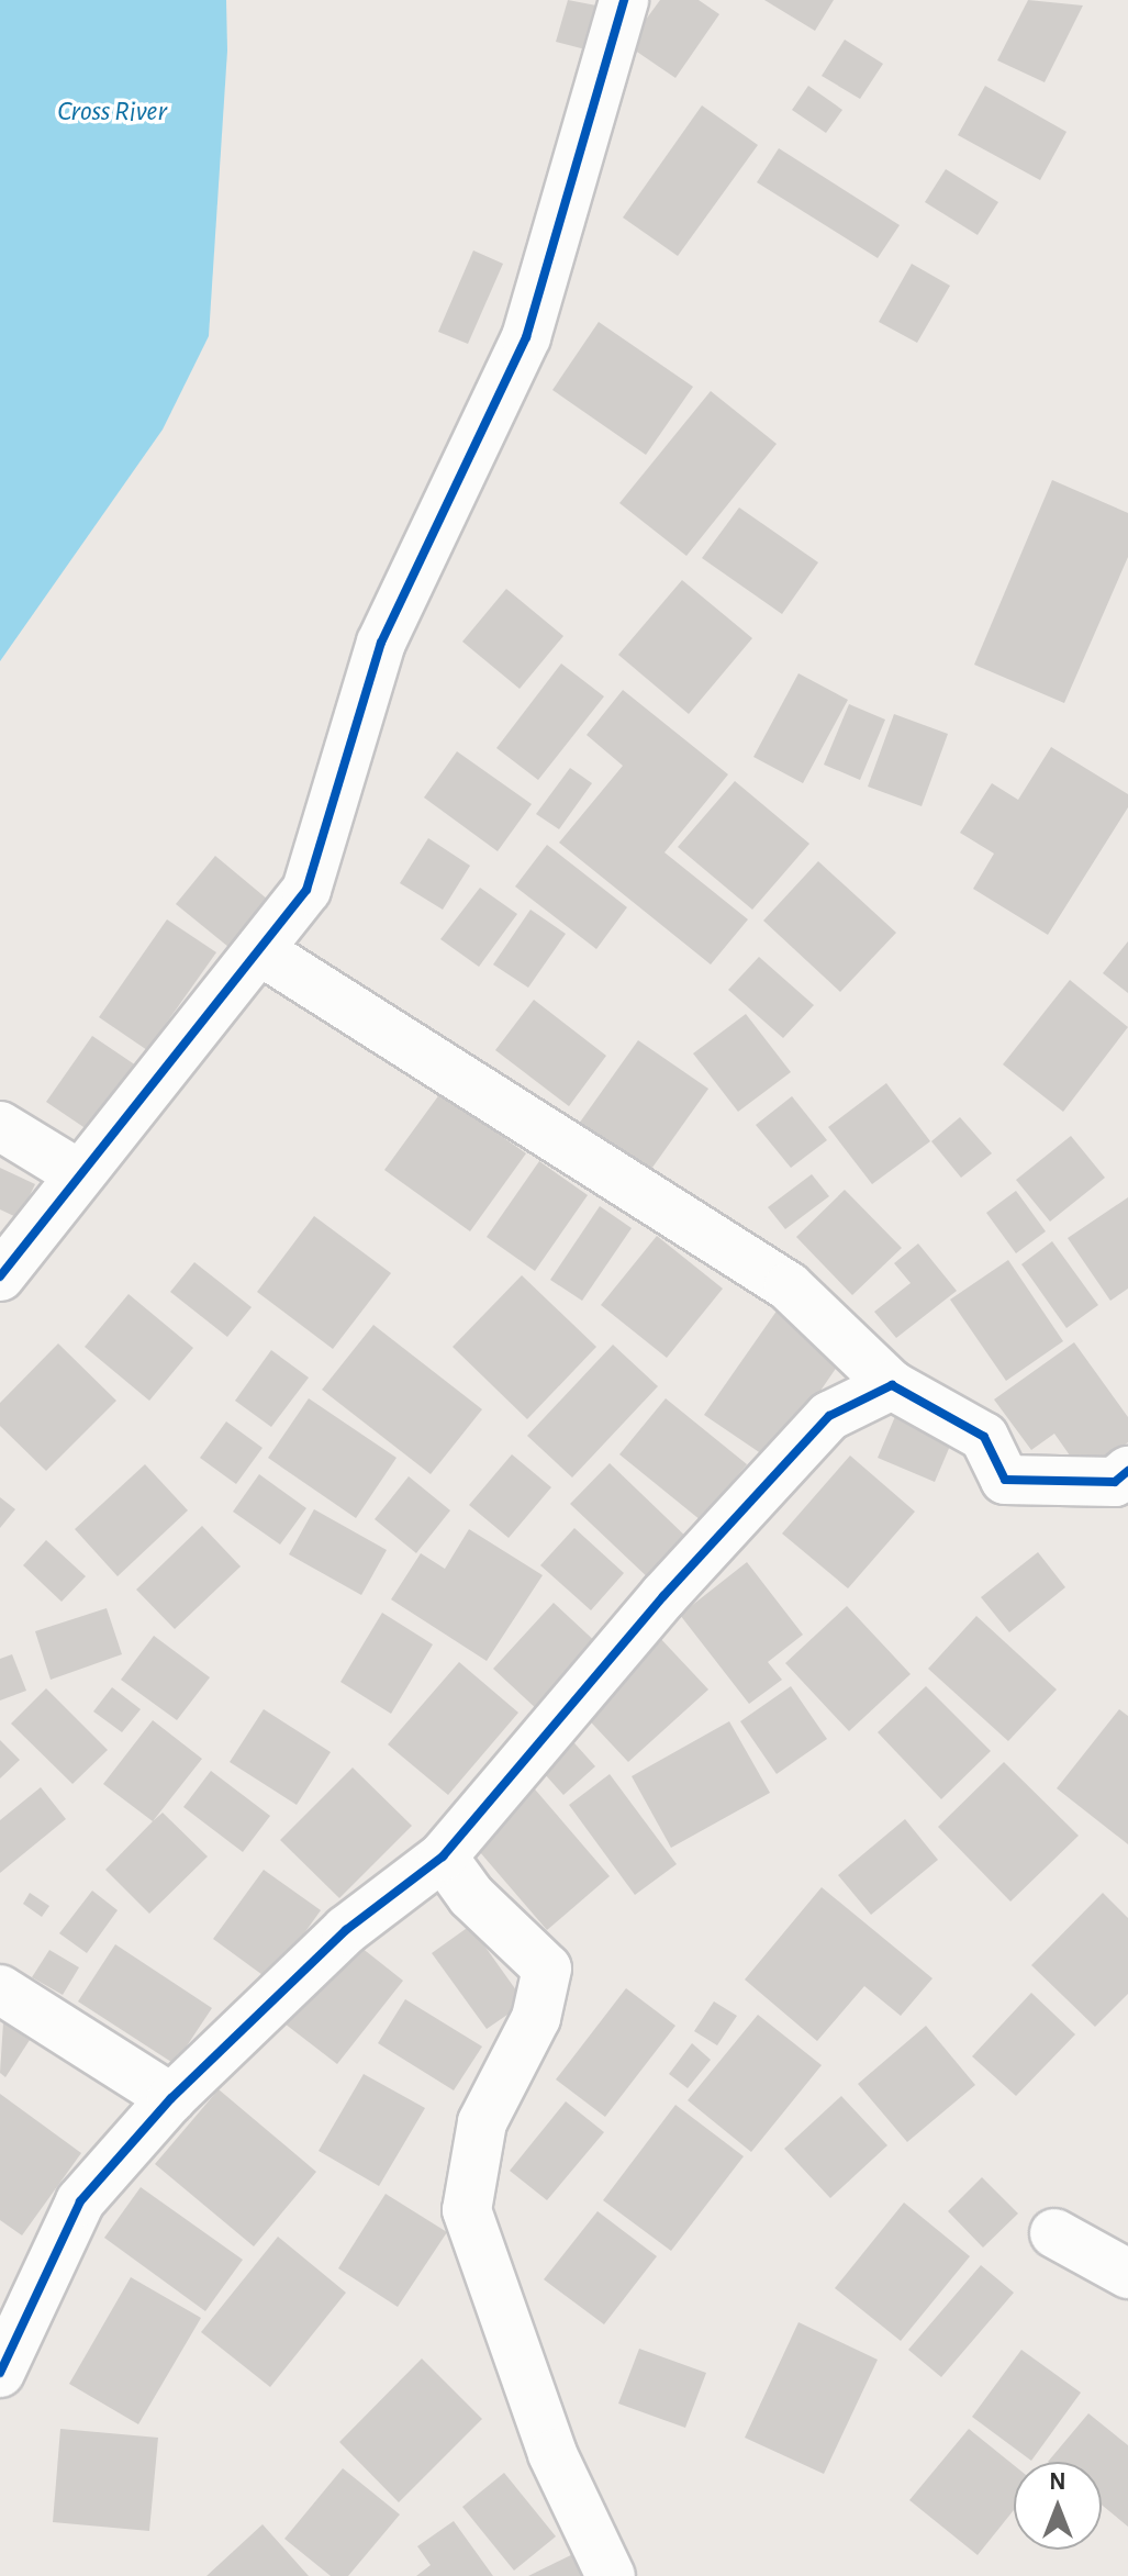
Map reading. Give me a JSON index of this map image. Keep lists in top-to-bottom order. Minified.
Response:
{"water":["Cross River"],"north":"top"}
